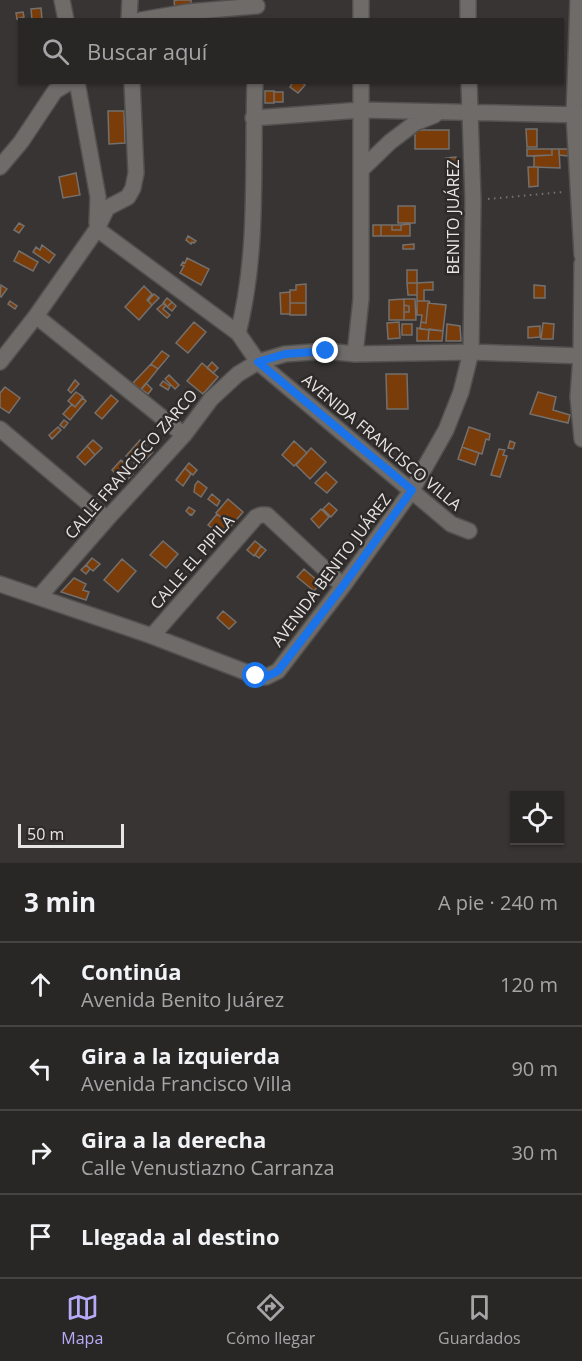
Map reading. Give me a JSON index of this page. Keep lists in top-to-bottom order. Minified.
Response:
{"streets":{"street":["BENITO JUÁREZ","AVENIDA FRANCISCO VILLA","CALLE FRANCISCO ZARCO","CALLE EL PIPILA","AVENIDA BENITO JUÁREZ"]},"crossings":[["BENITO JUÁREZ","CALLE FRANCISCO ZARCO"],["BENITO JUÁREZ","AVENIDA BENITO JUÁREZ"],["AVENIDA FRANCISCO VILLA","CALLE FRANCISCO ZARCO"],["AVENIDA FRANCISCO VILLA","AVENIDA BENITO JUÁREZ"],["CALLE FRANCISCO ZARCO","AVENIDA BENITO JUÁREZ"],["CALLE EL PIPILA","AVENIDA BENITO JUÁREZ"]],"scale_bar":"50 m","page":{"search":"Buscar aquí","scale":"50 m","heading":["3 min","A pie · 240 m"],"list":[["Continúa","Avenida Benito Juárez","120 m"],["Gira a la izquierda","Avenida Francisco Villa","90 m"],["Gira a la derecha","Calle Venustiazno Carranza","30 m"],"Llegada al destino"],"nav":["Mapa","Cómo llegar","Guardados"]}}
